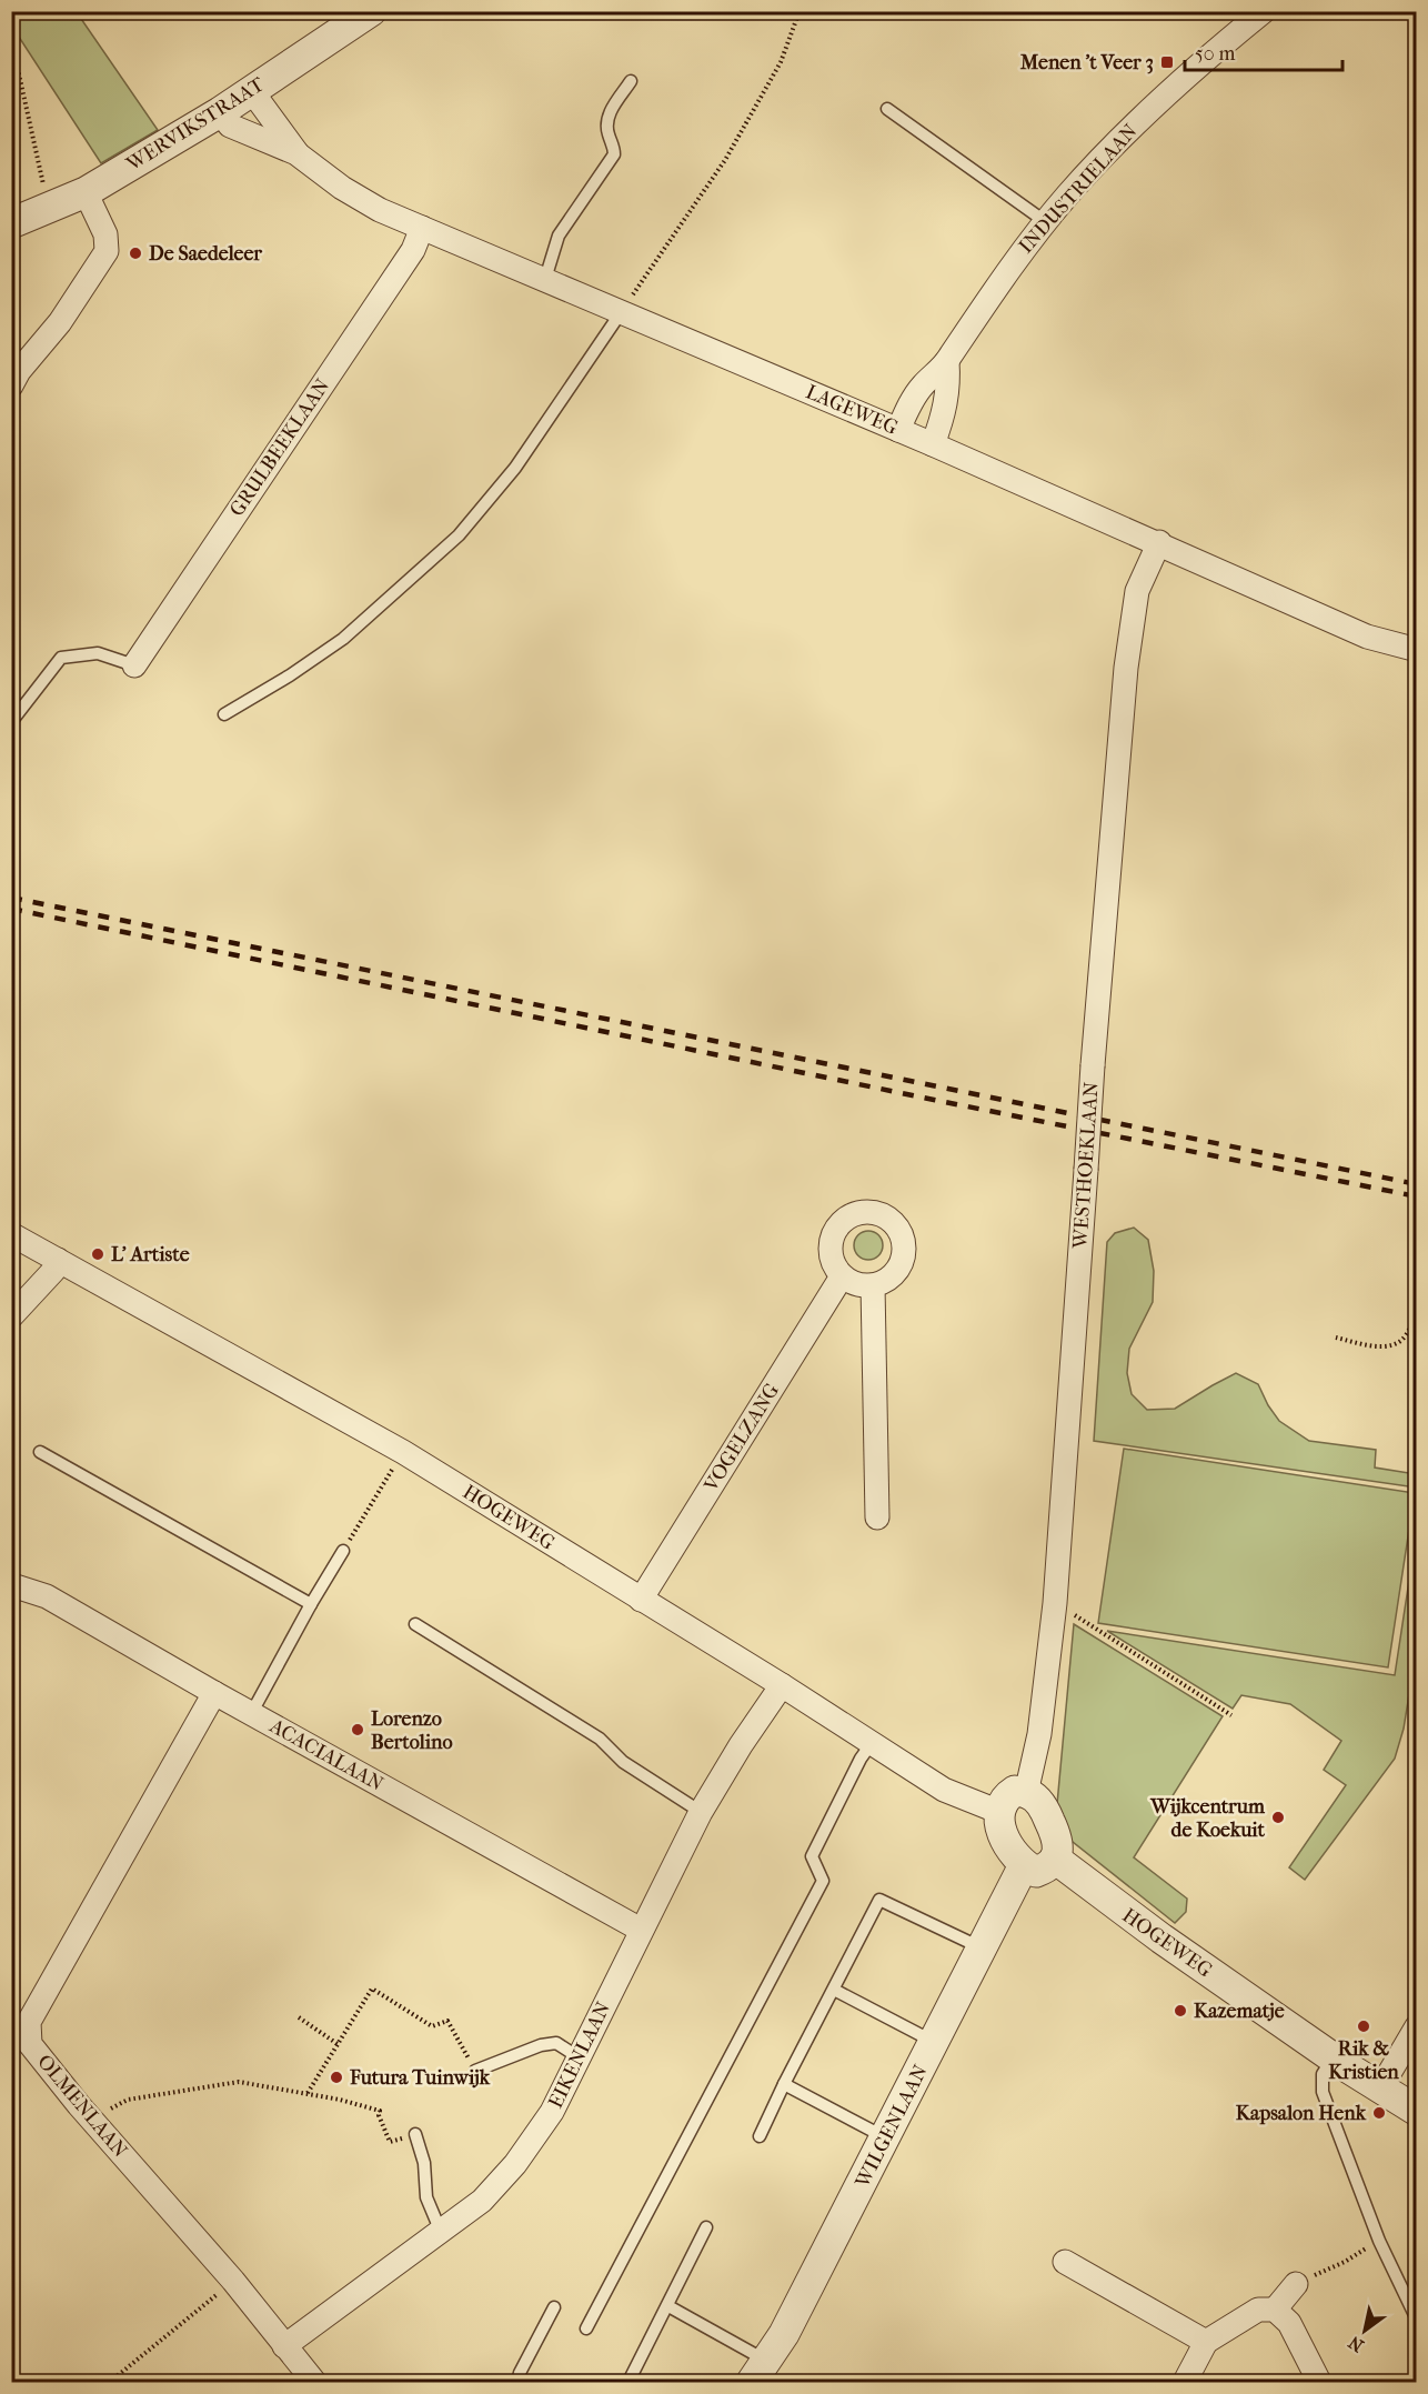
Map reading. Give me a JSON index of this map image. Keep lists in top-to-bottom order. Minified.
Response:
{"streets":{"street":["WERVIKSTRAAT","INDUSTRIELAAN","LAGEWEG","GRULBEEKLAAN","WESTHOEKLAAN","VOGELZANG","HOGEWEG","ACACIALAAN","EIKENLAAN","OLMENLAAN","WILGENLAAN"]},"crossings":[["WERVIKSTRAAT","LAGEWEG"],["INDUSTRIELAAN","LAGEWEG"],["LAGEWEG","GRULBEEKLAAN"],["LAGEWEG","WESTHOEKLAAN"],["WESTHOEKLAAN","HOGEWEG"],["WESTHOEKLAAN","WILGENLAAN"],["VOGELZANG","HOGEWEG"],["HOGEWEG","EIKENLAAN"],["HOGEWEG","WILGENLAAN"],["ACACIALAAN","EIKENLAAN"],["ACACIALAAN","OLMENLAAN"],["EIKENLAAN","OLMENLAAN"]],"places":{"transit":["Menen 't Veer 3"],"other":["De Saedeleer","L' Artiste","Lorenzo Bertolino","Wijkcentrum de Koekuit","Kazematje","Rik & Kristien","Futura Tuinwijk","Kapsalon Henk"]},"scale_bar":"50 m","north":"bottom left"}
